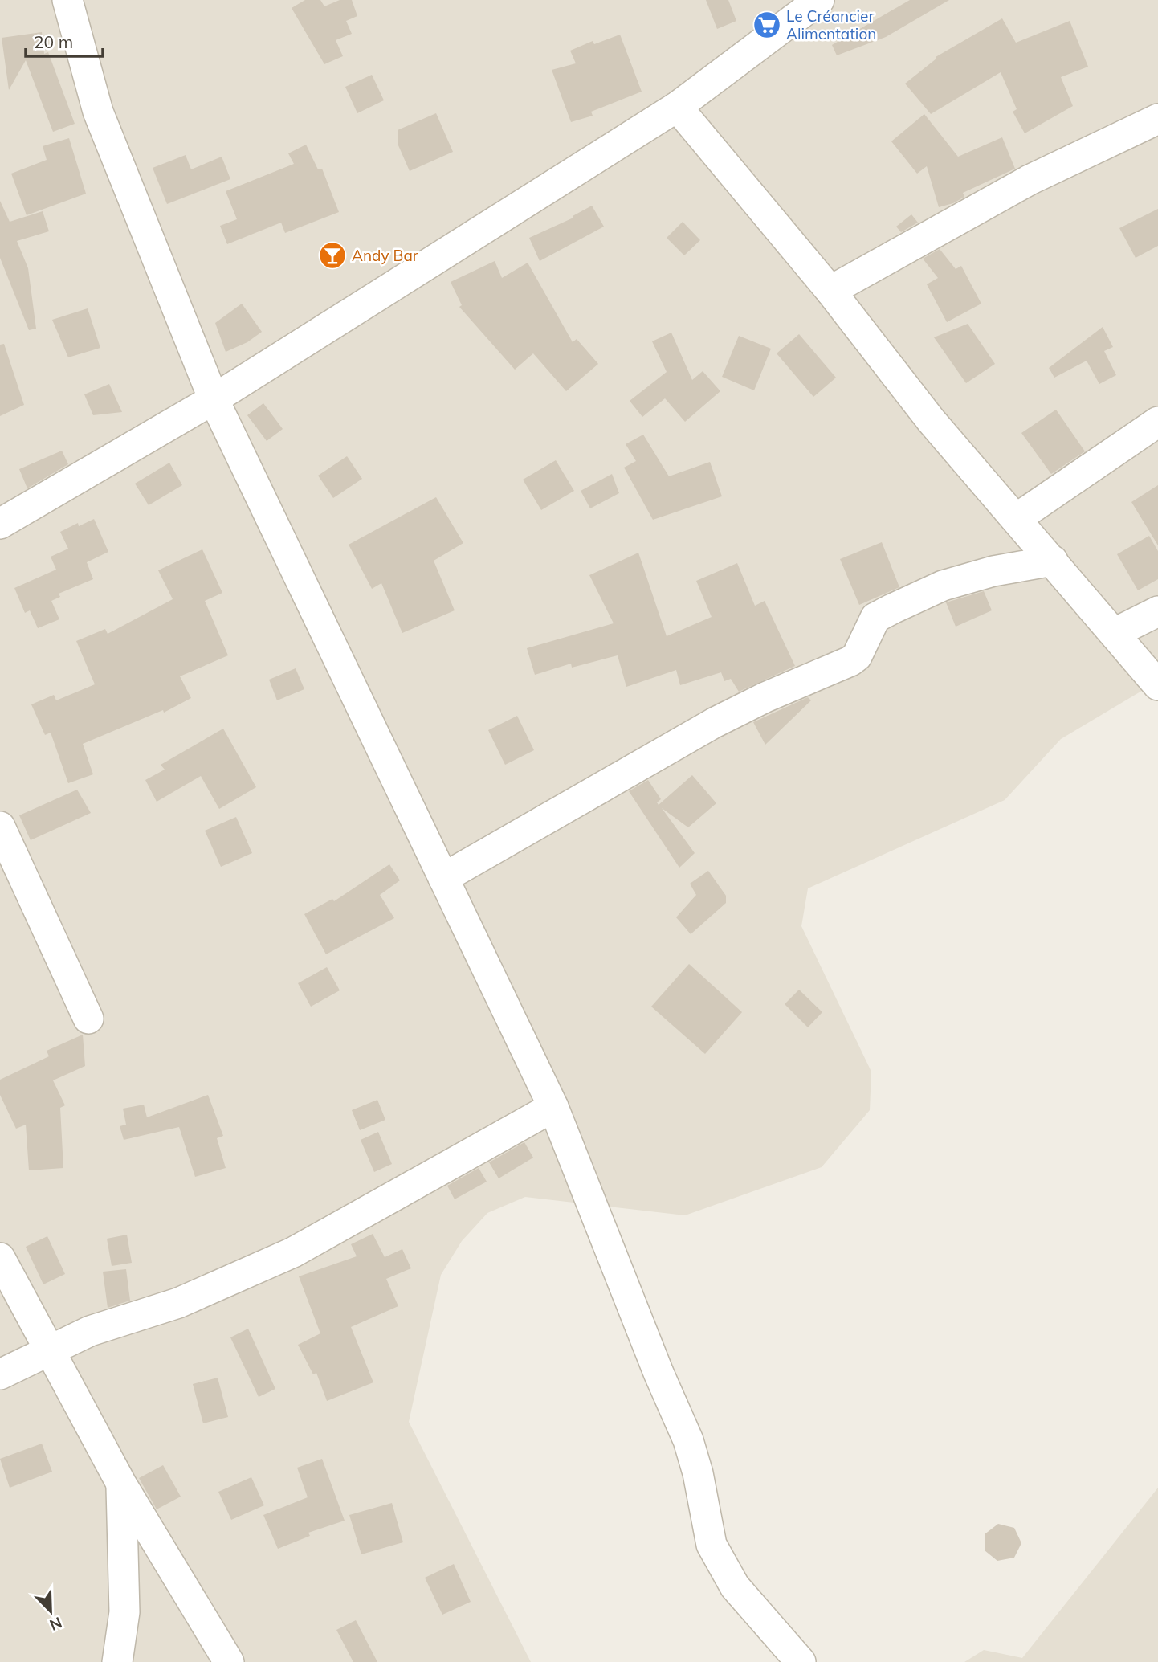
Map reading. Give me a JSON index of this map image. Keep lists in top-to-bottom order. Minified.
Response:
{"places":{"supermarket":["Le Créancier Alimentation"],"bar":["Andy Bar"]},"scale_bar":"20 m","north":"bottom right"}
